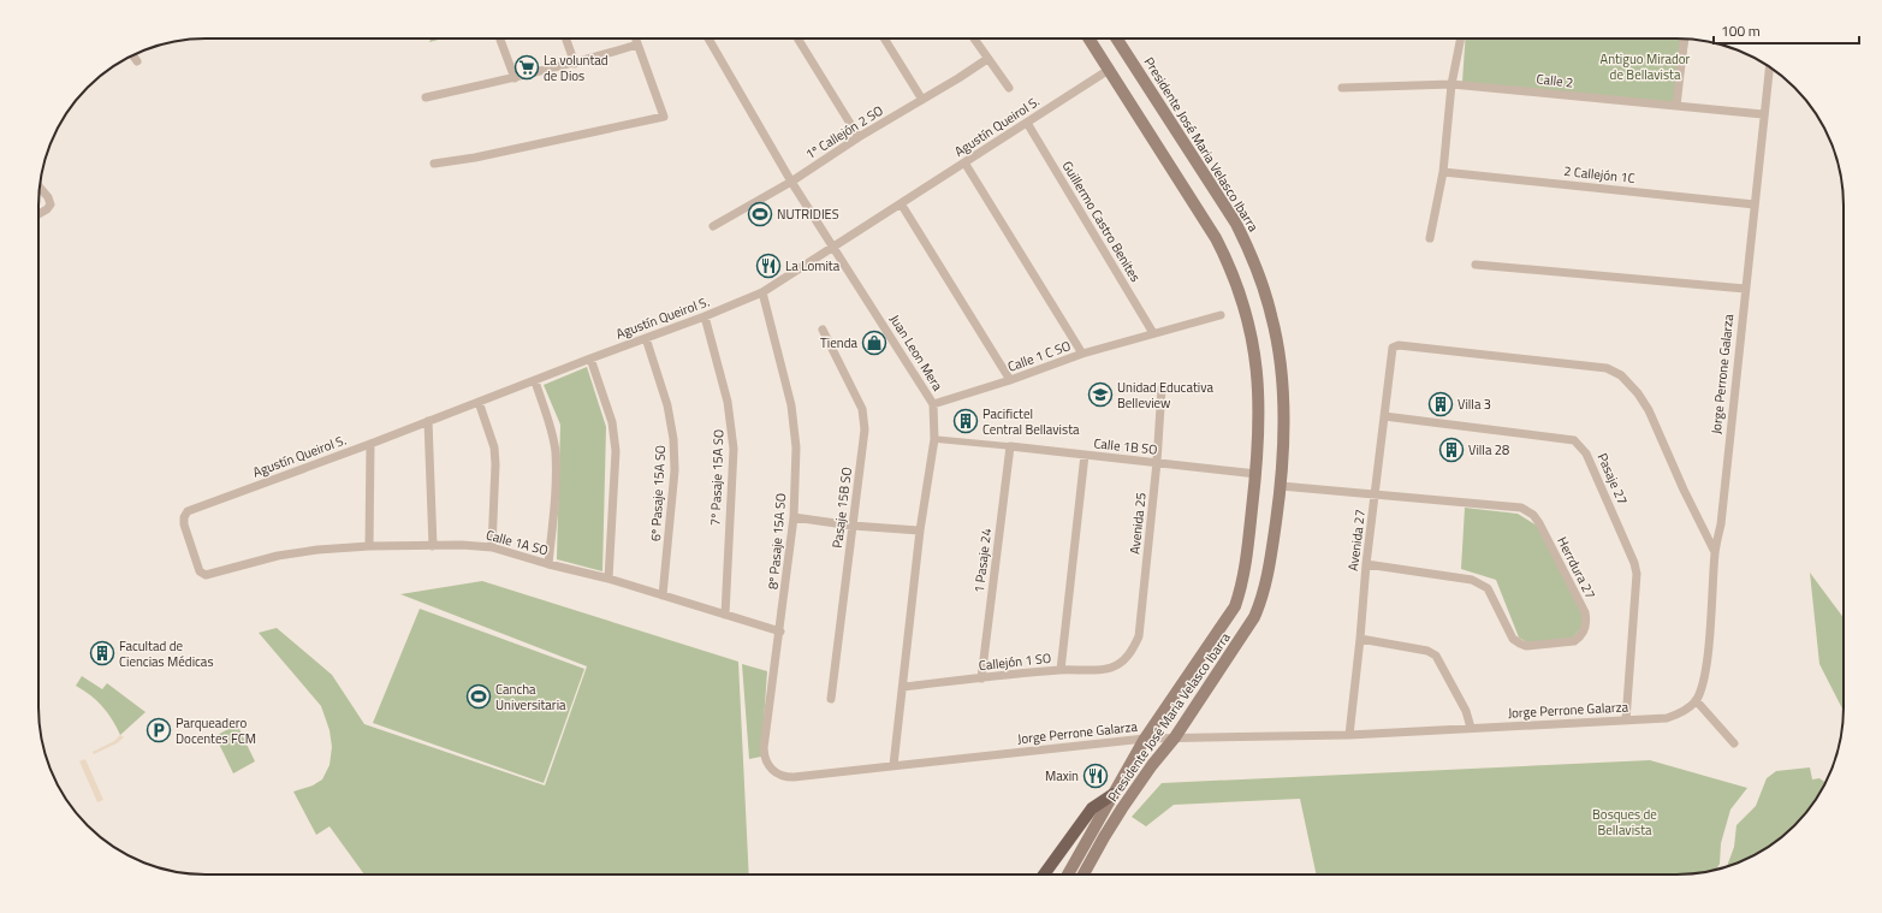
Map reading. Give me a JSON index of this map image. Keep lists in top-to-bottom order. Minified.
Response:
{"streets":{"main road":["Presidente José Maria Velasco Ibarra"],"street":["Calle 2","Agustín Queirol S.","1º Callejón 2 SO","2 Callejón 1C","Guillermo Castro Benites","Juan Leon Mera","Calle 1 C SO","Jorge Perrone Galarza","Calle 1B SO","7º Pasaje 15A SO","Pasaje 27","6º Pasaje 15A SO","Pasaje 15B SO","Avenida 25","Avenida 27","8º Pasaje 15A SO","Calle 1A SO","1 Pasaje 24","Herrdura 27","Callejón 1 SO"]},"crossings":[["Calle 2","Jorge Perrone Galarza"],["Agustín Queirol S.","Presidente José Maria Velasco Ibarra"],["Agustín Queirol S.","Guillermo Castro Benites"],["Agustín Queirol S.","Juan Leon Mera"],["Agustín Queirol S.","7º Pasaje 15A SO"],["Agustín Queirol S.","6º Pasaje 15A SO"],["Agustín Queirol S.","8º Pasaje 15A SO"],["Agustín Queirol S.","Calle 1A SO"],["1º Callejón 2 SO","Juan Leon Mera"],["Presidente José Maria Velasco Ibarra","Jorge Perrone Galarza"],["Presidente José Maria Velasco Ibarra","Calle 1B SO"],["Presidente José Maria Velasco Ibarra","Herrdura 27"],["2 Callejón 1C","Jorge Perrone Galarza"],["Guillermo Castro Benites","Calle 1 C SO"],["Juan Leon Mera","Calle 1 C SO"],["Juan Leon Mera","Jorge Perrone Galarza"],["Juan Leon Mera","Calle 1B SO"],["Juan Leon Mera","Callejón 1 SO"],["Jorge Perrone Galarza","Pasaje 27"],["Jorge Perrone Galarza","Avenida 27"],["Jorge Perrone Galarza","8º Pasaje 15A SO"],["Calle 1B SO","Avenida 25"],["Calle 1B SO","1 Pasaje 24"],["7º Pasaje 15A SO","Calle 1A SO"],["Pasaje 27","Avenida 27"],["6º Pasaje 15A SO","Calle 1A SO"],["Avenida 25","Callejón 1 SO"],["Avenida 27","Herrdura 27"],["8º Pasaje 15A SO","Calle 1A SO"],["1 Pasaje 24","Callejón 1 SO"]],"parks":["Antiguo Mirador de Bellavista","Bosques de Bellavista"],"places":{"supermarket":["La voluntad de Dios"],"sports":["NUTRIDIES","Cancha Universitaria"],"restaurant":["La Lomita","Maxin"],"shop":["Tienda"],"school or university":["Unidad Educativa Belleview"],"building":["Villa 3","Pacifictel Central Bellavista","Villa 28","Facultad de Ciencias Médicas"],"parking":["Parqueadero Docentes FCM"]},"scale_bar":"100 m"}
